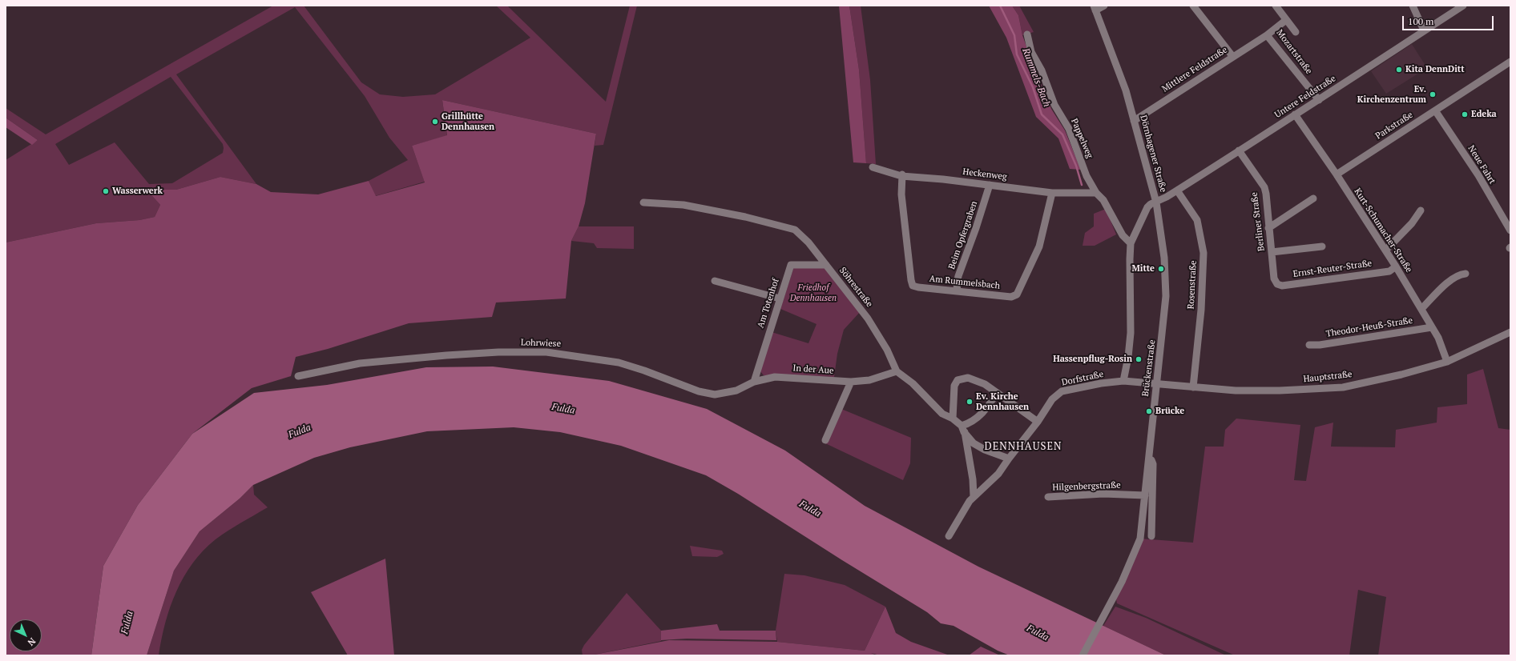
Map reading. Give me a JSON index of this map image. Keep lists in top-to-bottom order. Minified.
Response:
{"streets":{"street":["Mozartstraße","Mittlere Feldstraße","Untere Feldstraße","Parkstraße","Pappelweg","Dörnhagener Straße","Neue Fahrt","Heckenweg","Berliner Straße","Kurt-Schumacher-Straße","Beim Opfergraben","Ernst-Reuter-Straße","Am Rummelsbach","Rosenstraße","Söhrestraße","Am Totenhof","Theodor-Heuß-Straße","Lohrwiese","Brückenstraße","In der Aue","Hauptstraße","Dorfstraße","Hilgenbergstraße"]},"crossings":[["Mozartstraße","Mittlere Feldstraße"],["Mozartstraße","Untere Feldstraße"],["Mittlere Feldstraße","Dörnhagener Straße"],["Untere Feldstraße","Dörnhagener Straße"],["Untere Feldstraße","Berliner Straße"],["Untere Feldstraße","Kurt-Schumacher-Straße"],["Untere Feldstraße","Rosenstraße"],["Untere Feldstraße","Brückenstraße"],["Parkstraße","Neue Fahrt"],["Parkstraße","Kurt-Schumacher-Straße"],["Pappelweg","Dörnhagener Straße"],["Pappelweg","Heckenweg"],["Dörnhagener Straße","Brückenstraße"],["Dörnhagener Straße","Dorfstraße"],["Heckenweg","Beim Opfergraben"],["Heckenweg","Am Rummelsbach"],["Berliner Straße","Ernst-Reuter-Straße"],["Kurt-Schumacher-Straße","Ernst-Reuter-Straße"],["Kurt-Schumacher-Straße","Theodor-Heuß-Straße"],["Kurt-Schumacher-Straße","Hauptstraße"],["Beim Opfergraben","Am Rummelsbach"],["Rosenstraße","Hauptstraße"],["Söhrestraße","Am Totenhof"],["Söhrestraße","In der Aue"],["Am Totenhof","Lohrwiese"],["Lohrwiese","In der Aue"],["Brückenstraße","Hauptstraße"],["Brückenstraße","Dorfstraße"],["Hauptstraße","Dorfstraße"]],"districts":["DENNHAUSEN"],"water":["Rummels-Bach","Fulda"],"parks":["Friedhof Dennhausen"],"places":["Kita DennDitt","Ev. Kirchenzentrum","Edeka","Grillhütte Dennhausen","Wasserwerk","Mitte","Hassenpflug-Rosin","Ev. Kirche Dennhausen","Brücke"],"scale_bar":"100 m","north":"bottom right"}
